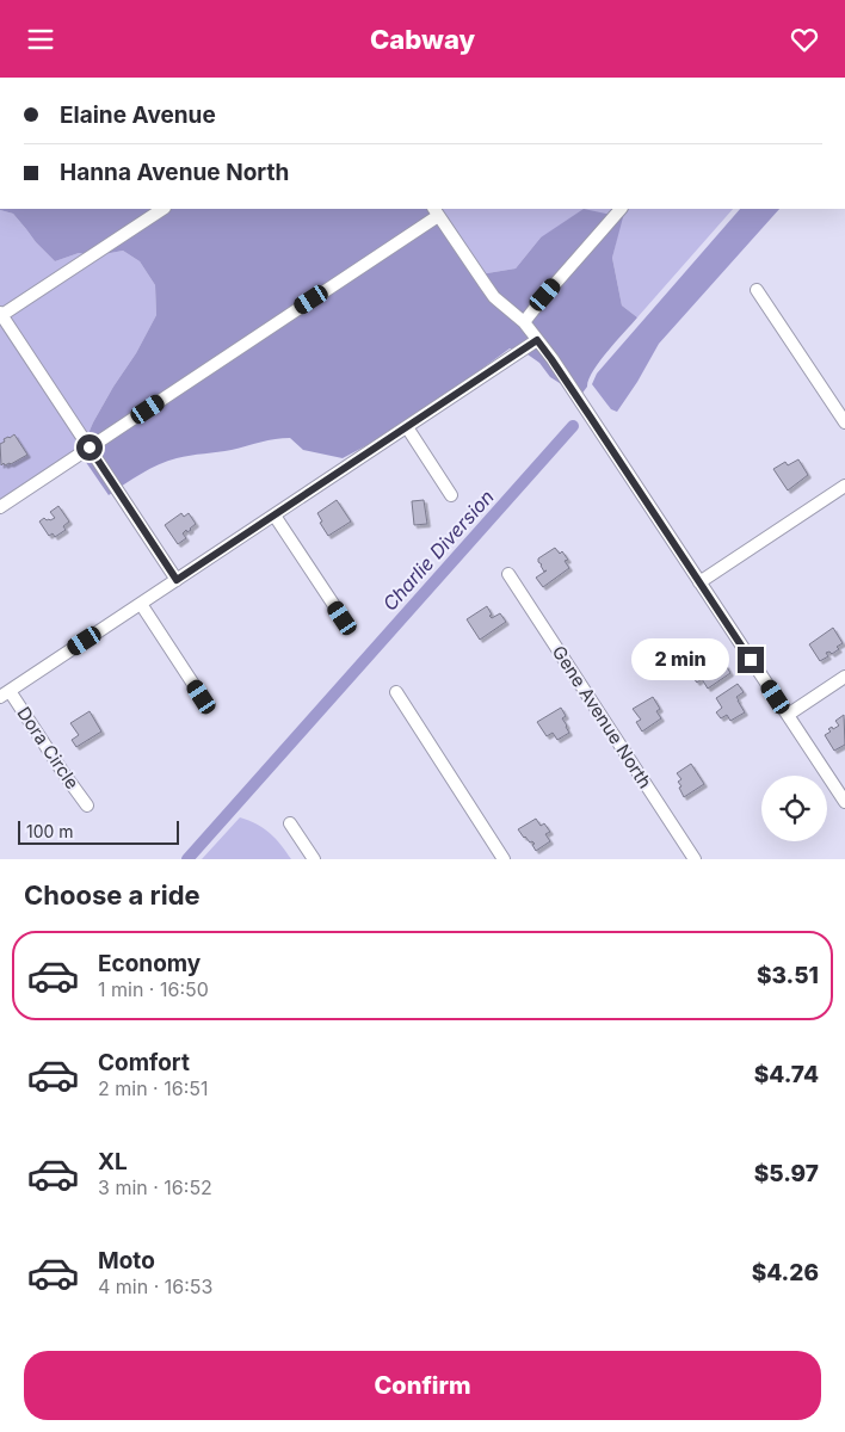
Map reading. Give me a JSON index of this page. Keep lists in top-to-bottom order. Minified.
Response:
{"streets":{"street":["Gene Avenue North","Dora Circle"]},"water":["Charlie Diversion"],"scale_bar":"100 m","page":{"header":"Cabway","banner":["Elaine Avenue","Hanna Avenue North"],"bubble":"2 min","scale":"100 m","heading":"Choose a ride","list":[{"name":"Economy","note":"1 min · 16:50","value":"$3.51"},{"name":"Comfort","note":"2 min · 16:51","value":"$4.74"},{"name":"XL","note":"3 min · 16:52","value":"$5.97"},{"name":"Moto","note":"4 min · 16:53","value":"$4.26"}],"buttons":"Confirm"}}
